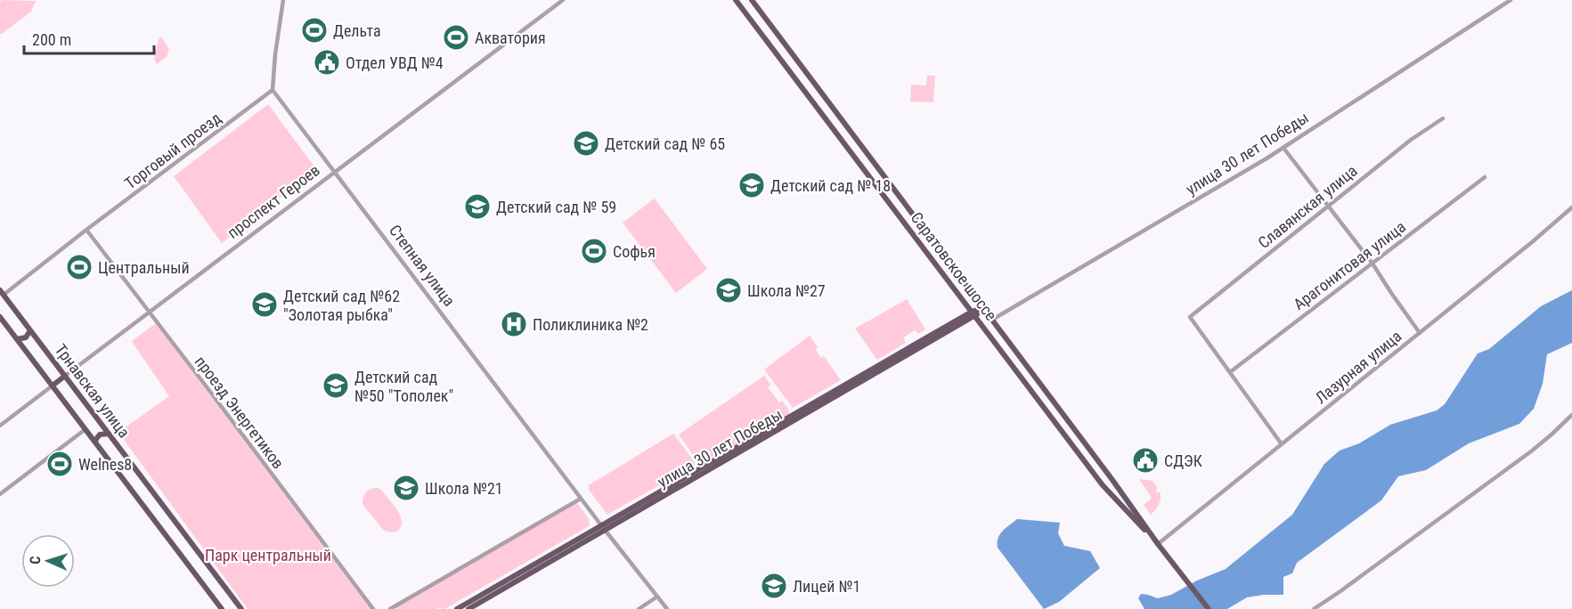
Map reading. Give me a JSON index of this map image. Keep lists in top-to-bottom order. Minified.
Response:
{"streets":{"main road":["проспект Героев","Саратовское шоссе","Трнавская улица"],"street":["Торговый проезд","улица 30 лет Победы","Славянская улица","Степная улица","Арагонитовая улица","Лазурная улица","проезд Энергетиков"]},"crossings":[["Торговый проезд","Степная улица"],["Торговый проезд","Трнавская улица"],["Торговый проезд","проезд Энергетиков"],["улица 30 лет Победы","Саратовское шоссе"],["проспект Героев","Степная улица"],["проспект Героев","Трнавская улица"],["проспект Героев","проезд Энергетиков"],["Славянская улица","Арагонитовая улица"],["Саратовское шоссе","Лазурная улица"]],"parks":["Парк центральный"],"places":{"sports":["Дельта","Акватория","Софья","Центральный","Welnes8"],"public building":["Отдел УВД №4","СДЭК"],"school or university":["Детский сад № 65","Детский сад № 18","Детский сад № 59","Школа №27","Детский сад №62 \"Золотая рыбка\"","Детский сад №50 \"Тополек\"","Школа №21","Лицей №1"],"hospital":["Поликлиника №2"]},"scale_bar":"200 m","north":"left"}
